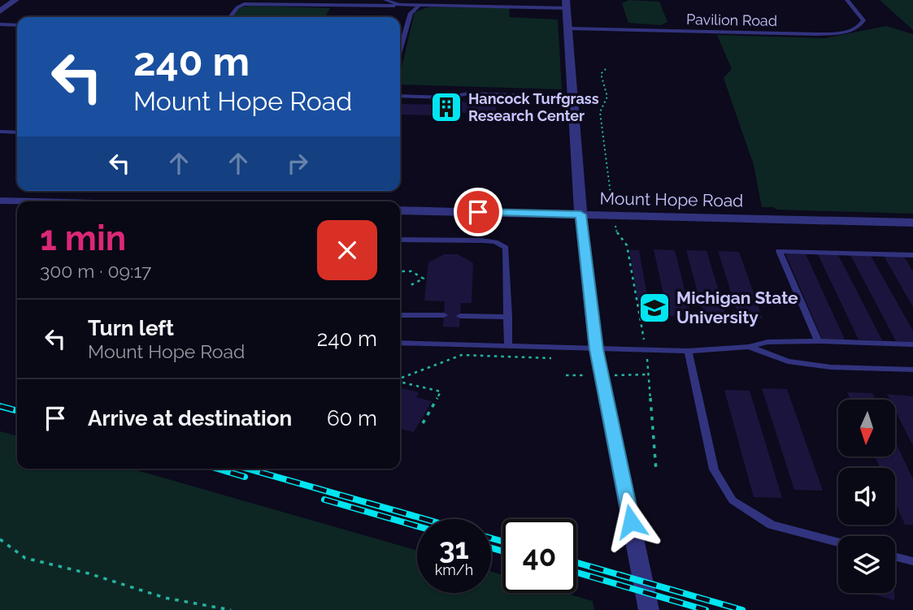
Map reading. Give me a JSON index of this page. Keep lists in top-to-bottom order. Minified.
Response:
{"streets":{"street":["Mount Hope Road"],"lane":["Pavilion Road"]},"places":{"building":["Hancock Turfgrass Research Center"],"school or university":["Michigan State University"]},"north":"bottom","page":{"turn":["240 m","Mount Hope Road"],"heading":["1 min","300 m · 09:17"],"list":[{"name":"Turn left","note":"Mount Hope Road","value":"240 m"},{"name":"Arrive at destination","value":"60 m"}],"speed":"31 km/h","limit":"40"}}
